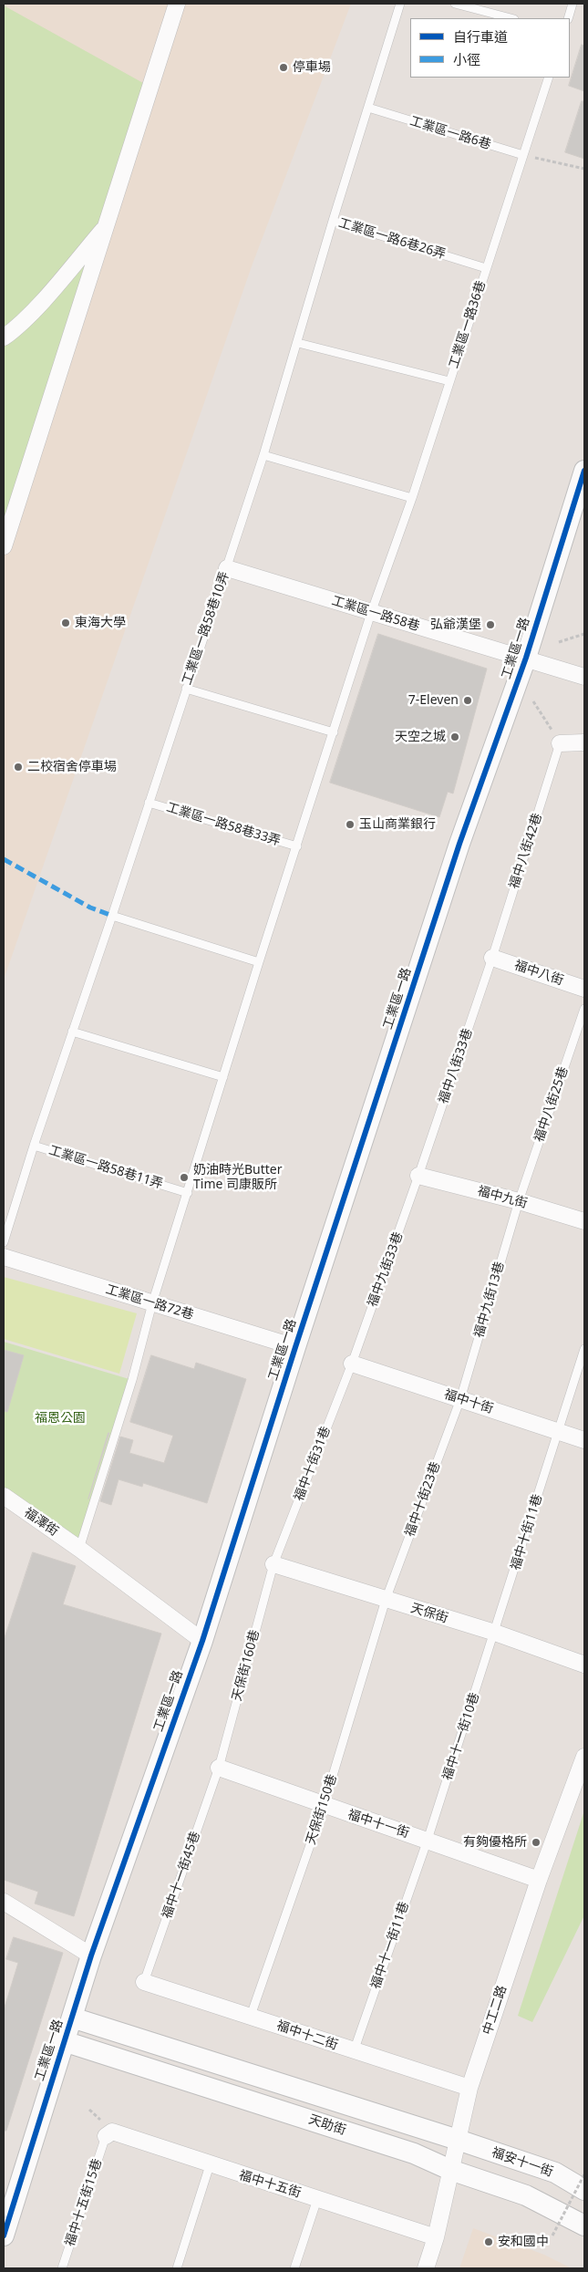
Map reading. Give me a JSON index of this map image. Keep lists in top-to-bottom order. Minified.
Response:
{"streets":{"street":["工業區一路58巷","工業區一路","福中八街","福中九街","工業區一路72巷","福中十街","福澤街","天保街","福中十一街","中工二路","福中十二街","天助街","福安十一街","福中十五街"],"lane":["工業區一路6巷","工業區一路6巷26弄","工業區一路36巷","工業區一路58巷10弄","工業區一路58巷33弄","福中八街42巷","福中八街33巷","福中八街25巷","工業區一路58巷11弄","福中九街33巷","福中九街13巷","福中十街31巷","福中十街23巷","福中十街11巷","天保街160巷","福中十一街10巷","天保街150巷","福中十一街45巷","福中十一街11巷","福中十五街15巷"]},"crossings":[["工業區一路6巷","工業區一路6巷26弄"],["工業區一路6巷26弄","工業區一路36巷"],["工業區一路6巷26弄","工業區一路58巷10弄"],["工業區一路58巷","工業區一路58巷10弄"],["工業區一路58巷","工業區一路"],["工業區一路58巷10弄","工業區一路58巷33弄"],["工業區一路58巷10弄","工業區一路58巷11弄"],["工業區一路","工業區一路72巷"],["工業區一路","天助街"],["工業區一路58巷33弄","工業區一路58巷11弄"],["福中八街42巷","福中八街"],["福中八街42巷","福中八街33巷"],["福中八街","福中八街33巷"],["福中八街33巷","福中九街"],["福中八街33巷","福中九街33巷"],["福中八街25巷","福中九街"],["福中八街25巷","福中九街13巷"],["福中九街","福中九街33巷"],["福中九街","福中九街13巷"],["福中九街33巷","福中十街"],["福中九街33巷","福中十街31巷"],["福中九街13巷","福中十街"],["福中九街13巷","福中十街23巷"],["福中十街","福中十街31巷"],["福中十街","福中十街23巷"],["福中十街","福中十街11巷"],["福中十街31巷","天保街"],["福中十街31巷","天保街160巷"],["福中十街23巷","天保街"],["福中十街23巷","天保街150巷"],["福中十街11巷","天保街"],["福中十街11巷","福中十一街10巷"],["天保街","天保街160巷"],["天保街","福中十一街10巷"],["天保街","天保街150巷"],["天保街160巷","福中十一街"],["天保街160巷","福中十一街45巷"],["福中十一街10巷","福中十一街"],["福中十一街10巷","福中十一街11巷"],["天保街150巷","福中十一街"],["天保街150巷","福中十二街"],["福中十一街","福中十一街45巷"],["福中十一街","福中十一街11巷"],["福中十一街","中工二路"],["福中十一街45巷","福中十二街"],["福中十一街11巷","福中十二街"],["中工二路","福中十二街"],["中工二路","天助街"],["中工二路","福安十一街"],["中工二路","福中十五街"],["天助街","福安十一街"],["福中十五街","福中十五街15巷"]],"parks":["福恩公園"],"places":["停車場","東海大學","弘爺漢堡","7-Eleven","天空之城","二校宿舍停車場","玉山商業銀行","奶油時光Butter Time 司康販所","有夠優格所","安和國中"],"legend":["自行車道","小徑"]}
